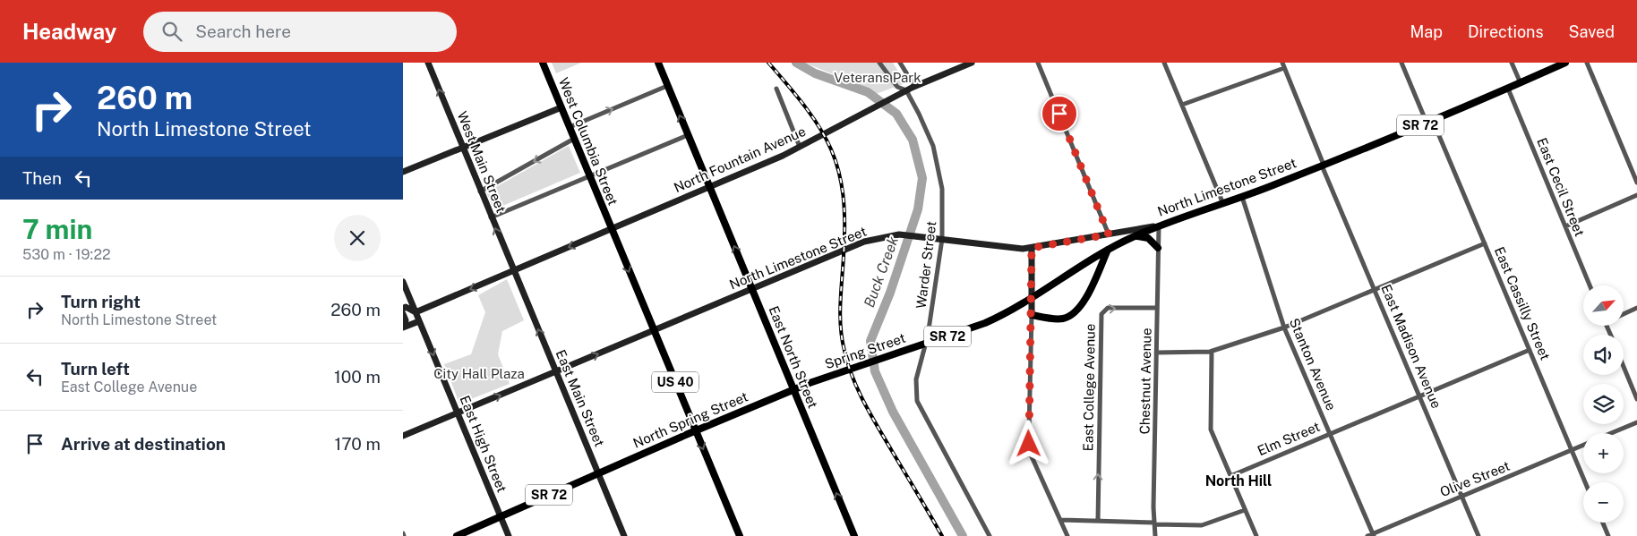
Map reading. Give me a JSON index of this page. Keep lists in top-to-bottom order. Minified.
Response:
{"streets":{"main road":["SR 72","West Columbia Street","North Limestone Street","Spring Street","East North Street","US 40","North Spring Street"],"street":["North Fountain Avenue","West Main Street","East Cecil Street","Warder Street","East Cassilly Street","East Madison Avenue","Stanton Avenue","Chestnut Avenue","East College Avenue","East Main Street","Elm Street","East High Street","Olive Street"]},"crossings":[["SR 72","East Main Street"],["SR 72","North Spring Street"],["SR 72","East High Street"],["West Columbia Street","North Fountain Avenue"],["West Columbia Street","US 40"],["North Fountain Avenue","West Main Street"],["North Fountain Avenue","Warder Street"],["North Fountain Avenue","East North Street"],["North Fountain Avenue","US 40"],["North Fountain Avenue","East Main Street"],["North Fountain Avenue","East High Street"],["West Main Street","East Main Street"],["North Limestone Street","East Cecil Street"],["North Limestone Street","Warder Street"],["North Limestone Street","East Cassilly Street"],["North Limestone Street","East Madison Avenue"],["North Limestone Street","Spring Street"],["North Limestone Street","East North Street"],["North Limestone Street","Stanton Avenue"],["North Limestone Street","Chestnut Avenue"],["North Limestone Street","US 40"],["North Limestone Street","East Main Street"],["North Limestone Street","East High Street"],["East Cassilly Street","Elm Street"],["East Cassilly Street","Olive Street"],["East Madison Avenue","Elm Street"],["East Madison Avenue","Olive Street"],["Spring Street","East North Street"],["Spring Street","Chestnut Avenue"],["Spring Street","North Spring Street"],["East North Street","North Spring Street"],["Stanton Avenue","Elm Street"],["Stanton Avenue","Olive Street"],["Chestnut Avenue","East College Avenue"],["East Main Street","North Spring Street"]],"one_way":["West Main Street","East North Street","East College Avenue","East Main Street","East High Street"],"districts":["North Hill"],"water":["Buck Creek"],"parks":["Veterans Park","City Hall Plaza"],"north":"top right","page":{"header":"Headway","search":"Search here","nav":["Map","Directions","Saved"],"turn":["260 m","North Limestone Street"],"then":"Then","heading":["7 min","530 m · 19:22"],"list":[{"name":"Turn right","note":"North Limestone Street","value":"260 m"},{"name":"Turn left","note":"East College Avenue","value":"100 m"},{"name":"Arrive at destination","value":"170 m"}],"map_buttons":["+","−"]}}
